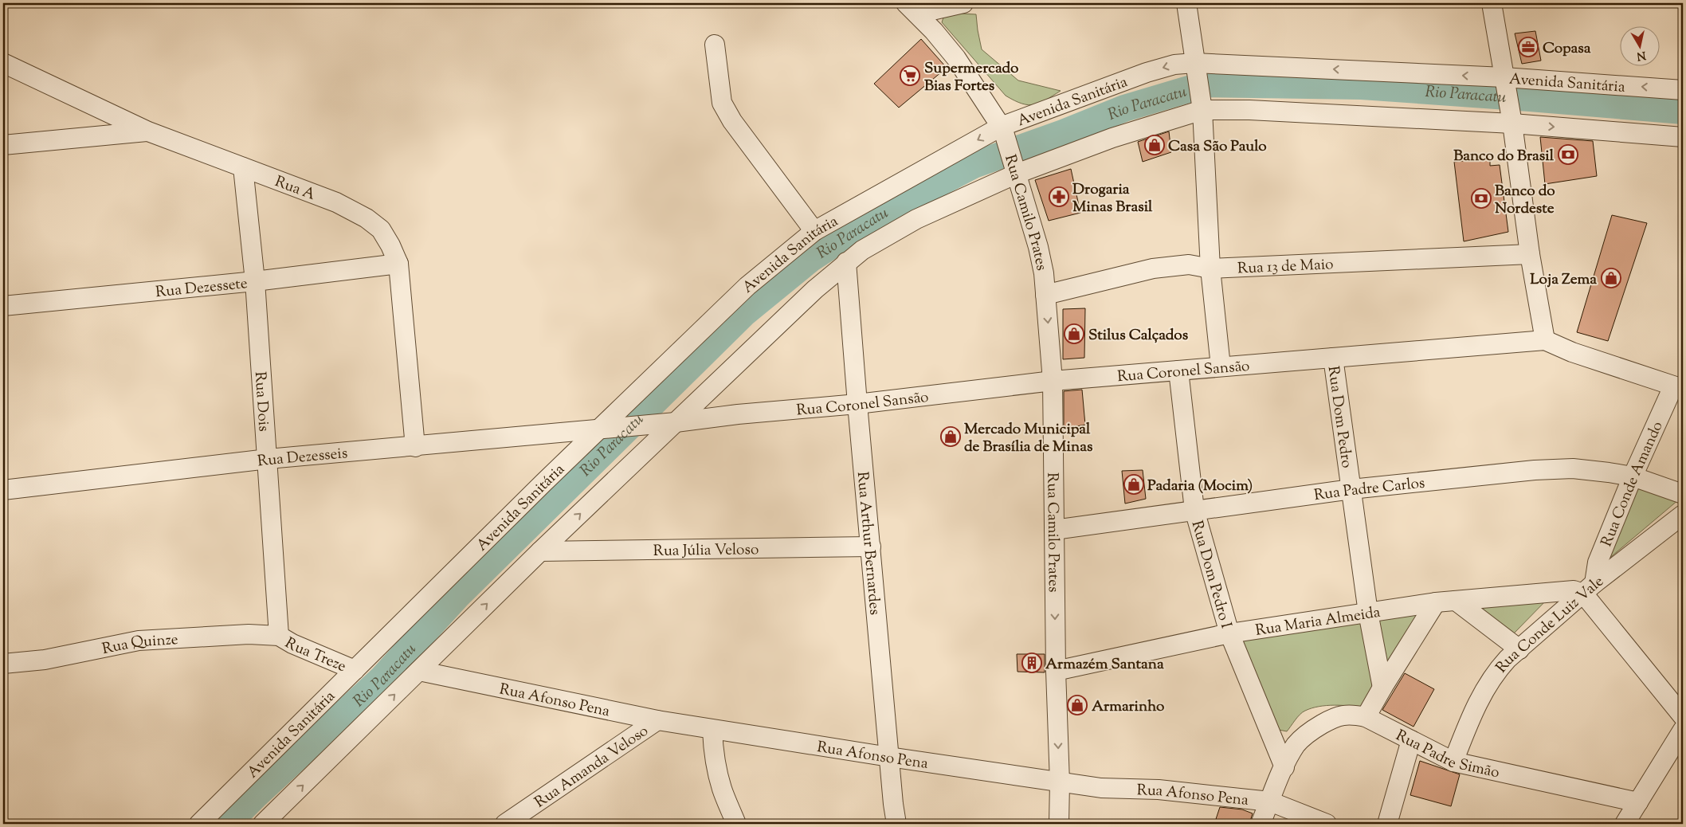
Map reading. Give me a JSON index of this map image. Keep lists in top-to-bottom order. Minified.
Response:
{"streets":{"street":["Avenida Sanitária","Rua A","Rua Camilo Prates","Rua 13 de Maio","Rua Dezessete","Rua Coronel Sansão","Rua Dois","Rua Dom Pedro","Rua Dezesseis","Rua Conde Amando","Rua Padre Carlos","Rua Arthur Bernardes","Rua Júlia Veloso","Rua Dom Pedro I","Rua Maria Almeida","Rua Conde Luiz Vale","Rua Quinze","Rua Treze","Rua Afonso Pena","Rua Padre Simão","Rua Amanda Veloso"]},"crossings":[["Avenida Sanitária","Rua Camilo Prates"],["Avenida Sanitária","Rua Coronel Sansão"],["Avenida Sanitária","Rua Dezesseis"],["Avenida Sanitária","Rua Treze"],["Rua A","Rua Dezessete"],["Rua A","Rua Dois"],["Rua A","Rua Dezesseis"],["Rua Camilo Prates","Rua 13 de Maio"],["Rua Camilo Prates","Rua Coronel Sansão"],["Rua Camilo Prates","Rua Padre Carlos"],["Rua Camilo Prates","Rua Maria Almeida"],["Rua Camilo Prates","Rua Afonso Pena"],["Rua Dezessete","Rua Dois"],["Rua Coronel Sansão","Rua Dom Pedro"],["Rua Coronel Sansão","Rua Dezesseis"],["Rua Coronel Sansão","Rua Conde Amando"],["Rua Coronel Sansão","Rua Arthur Bernardes"],["Rua Coronel Sansão","Rua Dom Pedro I"],["Rua Dois","Rua Dezesseis"],["Rua Dois","Rua Quinze"],["Rua Dois","Rua Treze"],["Rua Dom Pedro","Rua Padre Carlos"],["Rua Dom Pedro","Rua Maria Almeida"],["Rua Conde Amando","Rua Padre Carlos"],["Rua Conde Amando","Rua Maria Almeida"],["Rua Conde Amando","Rua Conde Luiz Vale"],["Rua Padre Carlos","Rua Dom Pedro I"],["Rua Arthur Bernardes","Rua Júlia Veloso"],["Rua Arthur Bernardes","Rua Afonso Pena"],["Rua Dom Pedro I","Rua Maria Almeida"],["Rua Dom Pedro I","Rua Padre Simão"],["Rua Maria Almeida","Rua Conde Luiz Vale"],["Rua Conde Luiz Vale","Rua Padre Simão"],["Rua Quinze","Rua Treze"],["Rua Afonso Pena","Rua Padre Simão"],["Rua Afonso Pena","Rua Amanda Veloso"]],"one_way":["Rua Camilo Prates"],"water":["Rio Paracatu"],"places":{"office":["Copasa"],"supermarket":["Supermercado Bias Fortes"],"shop":["Casa São Paulo","Loja Zema","Stilus Calçados","Mercado Municipal de Brasília de Minas","Padaria (Mocim)","Armarinho"],"bank":["Banco do Brasil","Banco do Nordeste"],"pharmacy":["Drogaria Minas Brasil"],"building":["Armazém Santana"]},"north":"bottom"}
